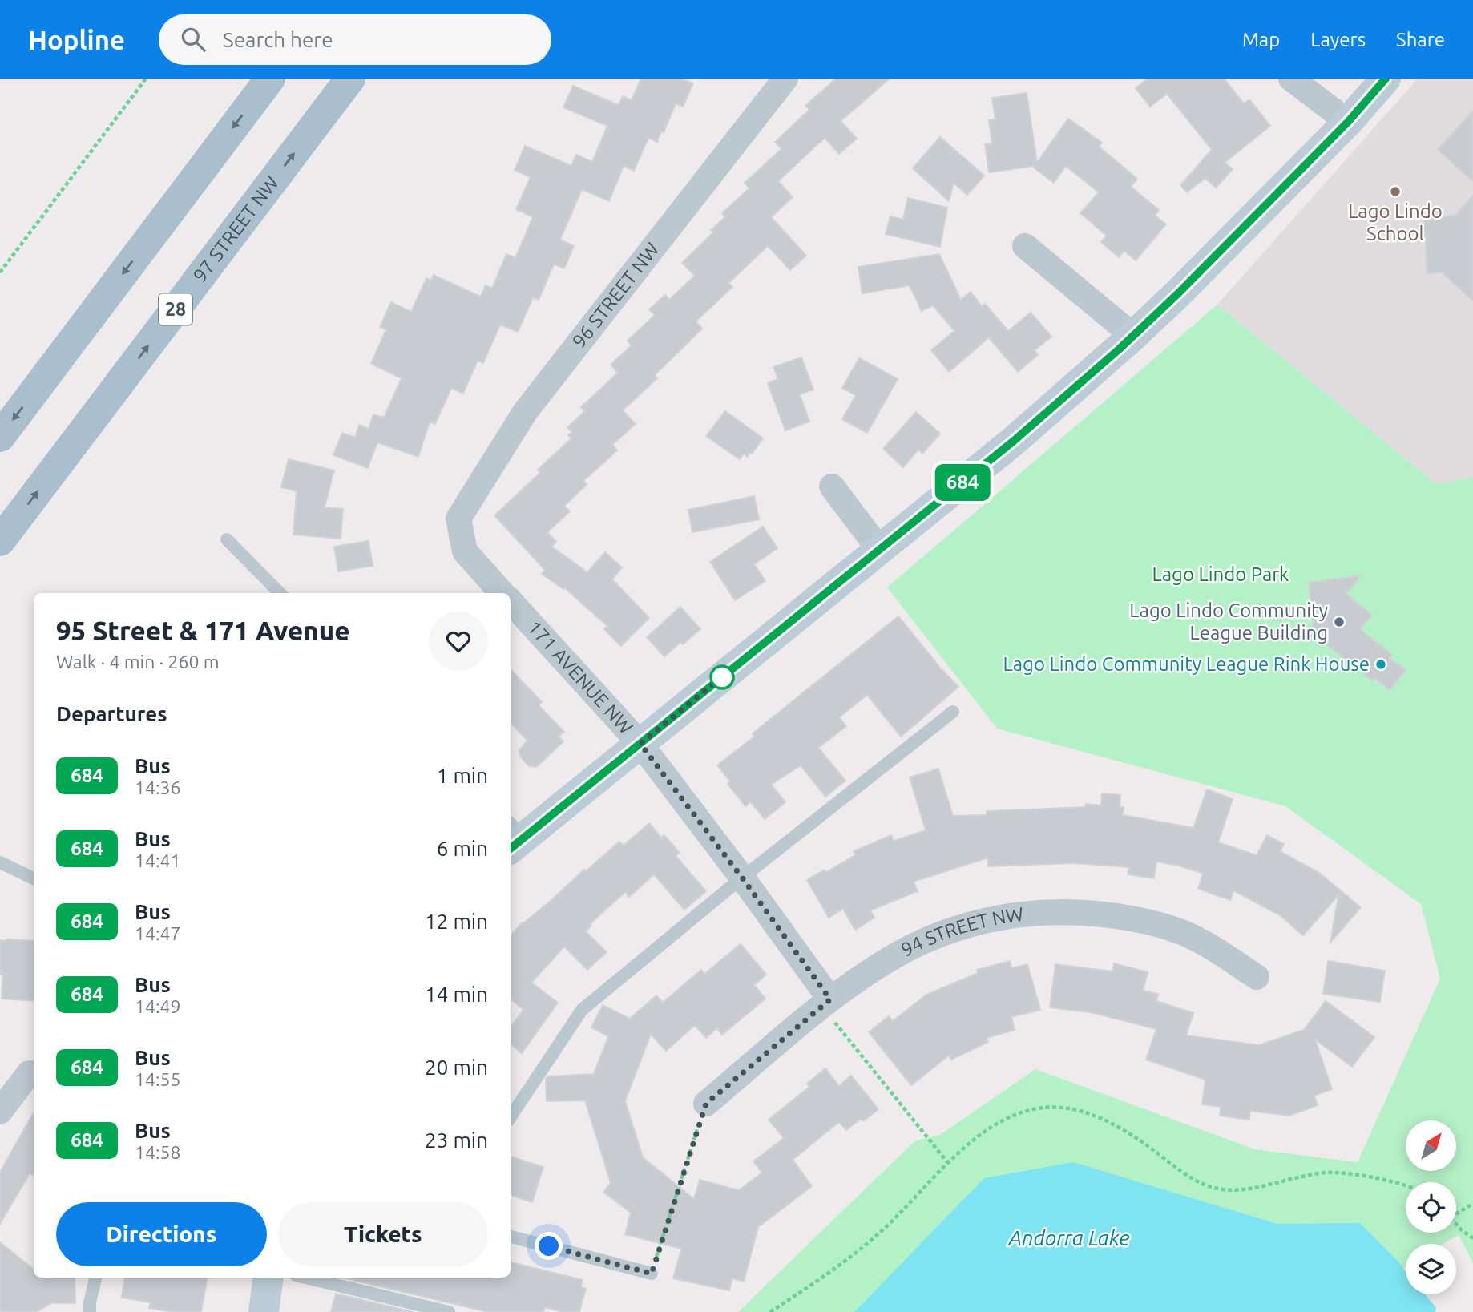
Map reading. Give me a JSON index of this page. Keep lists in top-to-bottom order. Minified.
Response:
{"streets":{"main road":["97 STREET NW","28"],"street":["96 STREET NW","171 AVENUE NW","94 STREET NW"]},"crossings":[["96 STREET NW","171 AVENUE NW"],["171 AVENUE NW","94 STREET NW"]],"water":["Andorra Lake"],"parks":["Lago Lindo Park"],"places":["Lago Lindo School","Lago Lindo Community League Building","Lago Lindo Community League Rink House"],"lines":["bus line 684"],"north":"top right","page":{"header":"Hopline","search":"Search here","nav":["Map","Layers","Share"],"on_map":"684","heading":[["95 Street & 171 Avenue","Walk · 4 min · 260 m"],"Departures"],"list":[{"mark":"684","name":"Bus","note":"14:36","value":"1 min"},{"mark":"684","name":"Bus","note":"14:41","value":"6 min"},{"mark":"684","name":"Bus","note":"14:47","value":"12 min"},{"mark":"684","name":"Bus","note":"14:49","value":"14 min"},{"mark":"684","name":"Bus","note":"14:55","value":"20 min"},{"mark":"684","name":"Bus","note":"14:58","value":"23 min"}],"buttons":["Directions","Tickets"]}}
